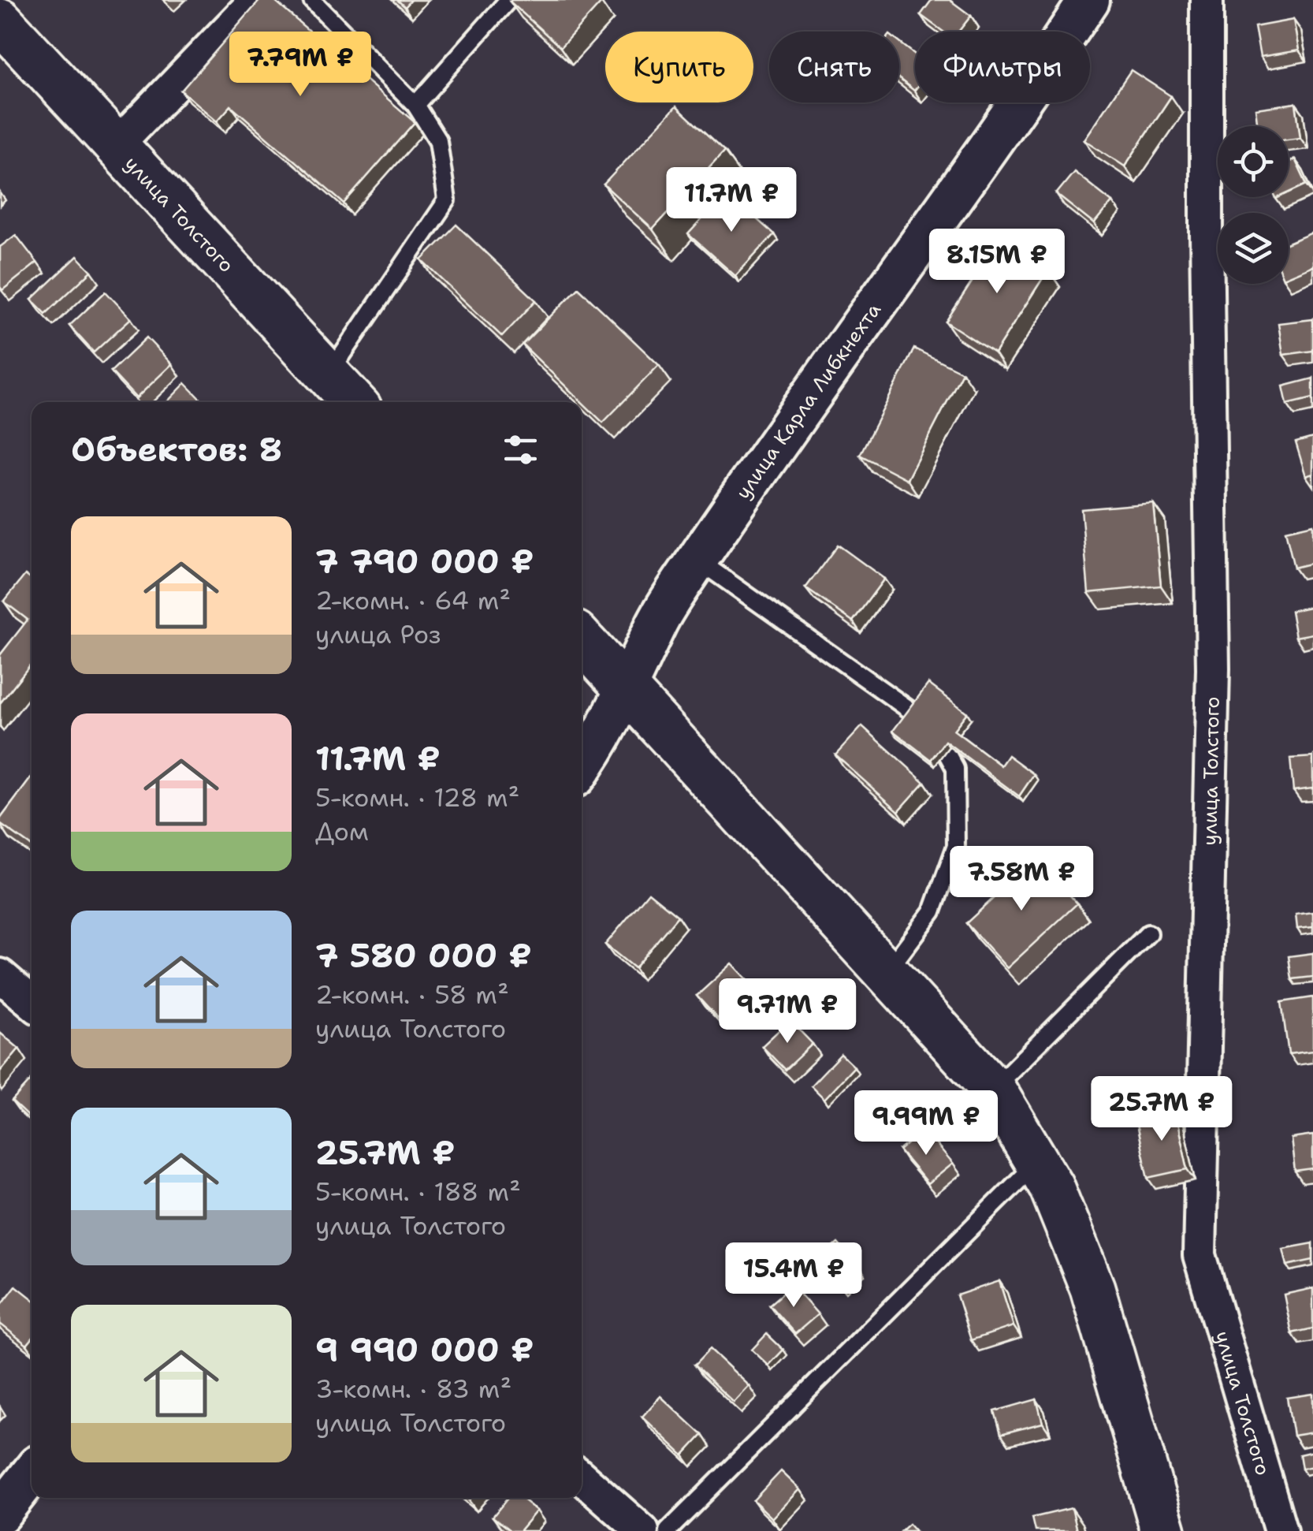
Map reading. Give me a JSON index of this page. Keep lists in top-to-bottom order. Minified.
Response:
{"streets":{"main road":["улица Толстого"],"street":["улица Карла Либкнехта"]},"page":{"price":["7.79M ₽","11.7M ₽","8.15M ₽","7.58M ₽","9.71M ₽","25.7M ₽","9.99M ₽","15.4M ₽"],"chip":["Купить","Снять","Фильтры"],"heading":"Объектов: 8","list":[{"name":"7 790 000 ₽","note":"2-комн. · 64 m² · улица Роз"},{"name":"11.7M ₽","note":"5-комн. · 128 m² · Дом"},{"name":"7 580 000 ₽","note":"2-комн. · 58 m² · улица Толстого"},{"name":"25.7M ₽","note":"5-комн. · 188 m² · улица Толстого"},{"name":"9 990 000 ₽","note":"3-комн. · 83 m² · улица Толстого"}]}}
